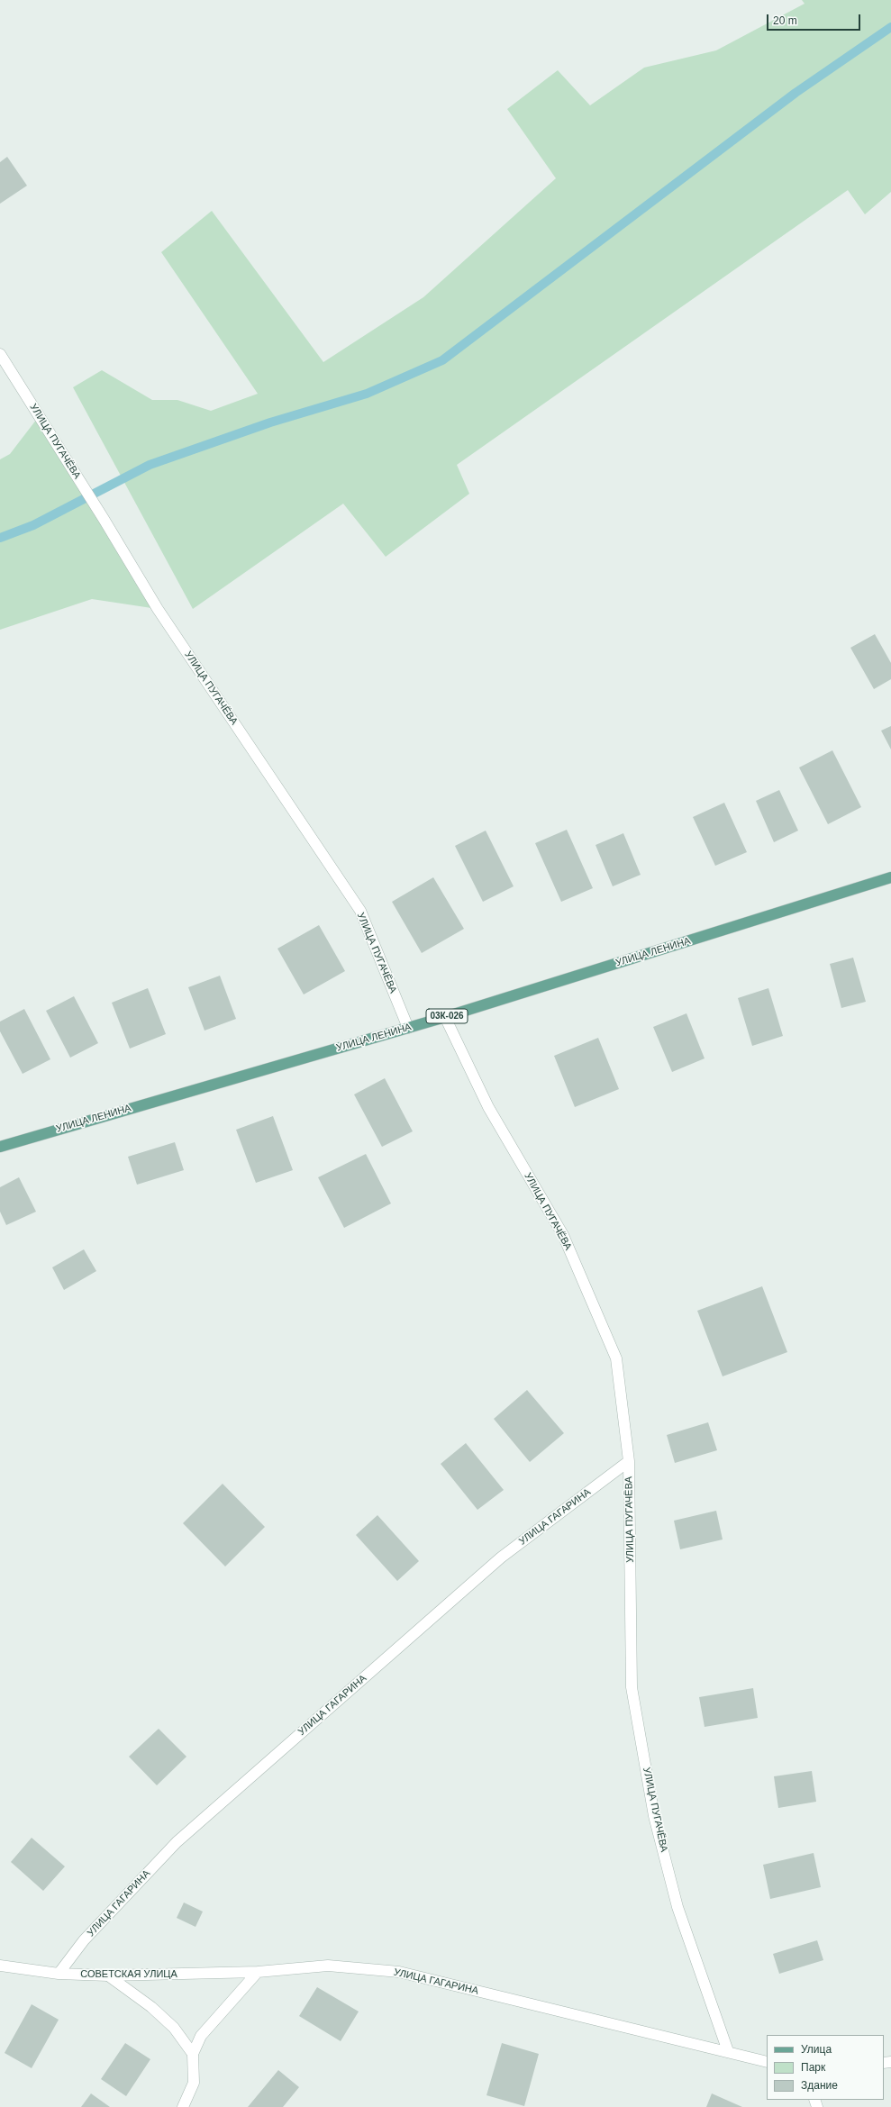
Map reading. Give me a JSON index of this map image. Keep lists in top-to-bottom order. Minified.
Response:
{"streets":{"main road":["УЛИЦА ЛЕНИНА","03К-026"],"street":["УЛИЦА ПУГАЧЁВА","УЛИЦА ГАГАРИНА","СОВЕТСКАЯ УЛИЦА"]},"crossings":[["УЛИЦА ПУГАЧЁВА","УЛИЦА ЛЕНИНА"],["УЛИЦА ПУГАЧЁВА","УЛИЦА ГАГАРИНА"],["УЛИЦА ГАГАРИНА","СОВЕТСКАЯ УЛИЦА"]],"legend":["Улица","Парк","Здание"],"scale_bar":"20 m"}
